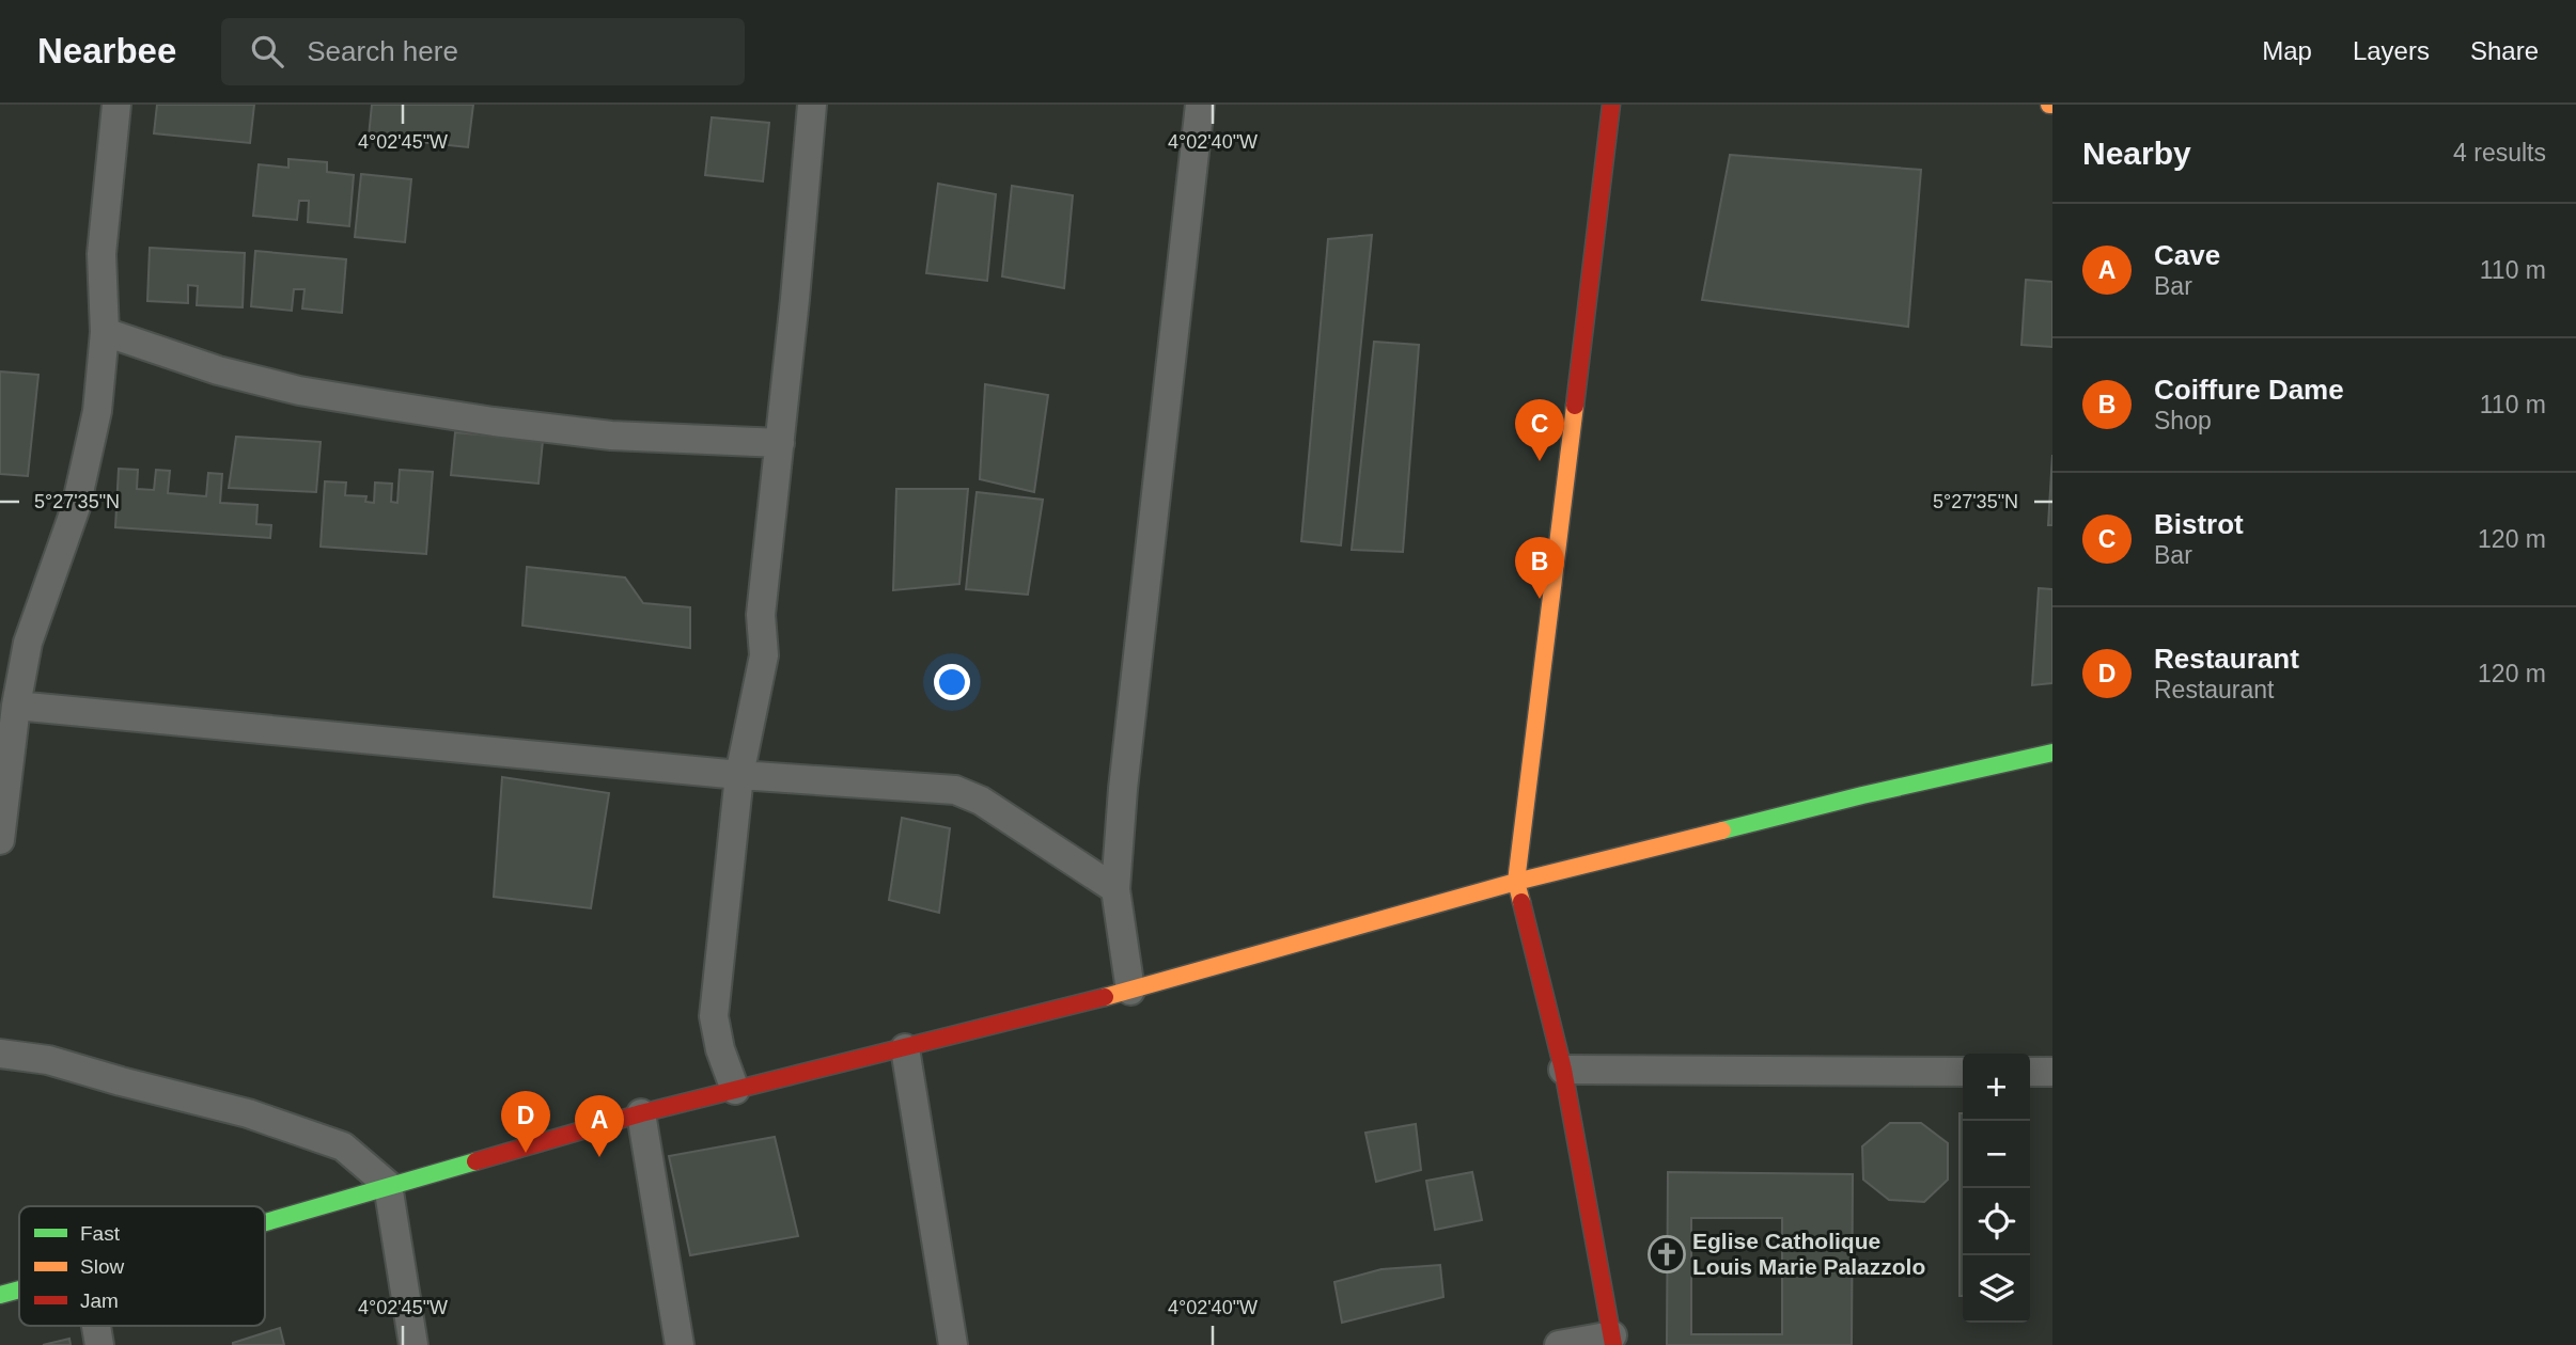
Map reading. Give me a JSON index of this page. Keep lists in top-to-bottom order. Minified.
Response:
{"places":{"church":["Eglise Catholique Louis Marie Palazzolo"]},"legend":["Fast","Slow","Jam"],"page":{"header":"Nearbee","search":"Search here","nav":["Map","Layers","Share"],"heading":["Nearby","4 results"],"list":[{"mark":"A","name":"Cave","note":"Bar","value":"110 m"},{"mark":"B","name":"Coiffure Dame","note":"Shop","value":"110 m"},{"mark":"C","name":"Bistrot","note":"Bar","value":"120 m"},{"mark":"D","name":"Restaurant","note":"Restaurant","value":"120 m"}],"pins":["C","B","D","A"],"map_buttons":["+","−"]},"coordinates":["4°02'45\"W","4°02'40\"W","5°27'35\"N"]}
